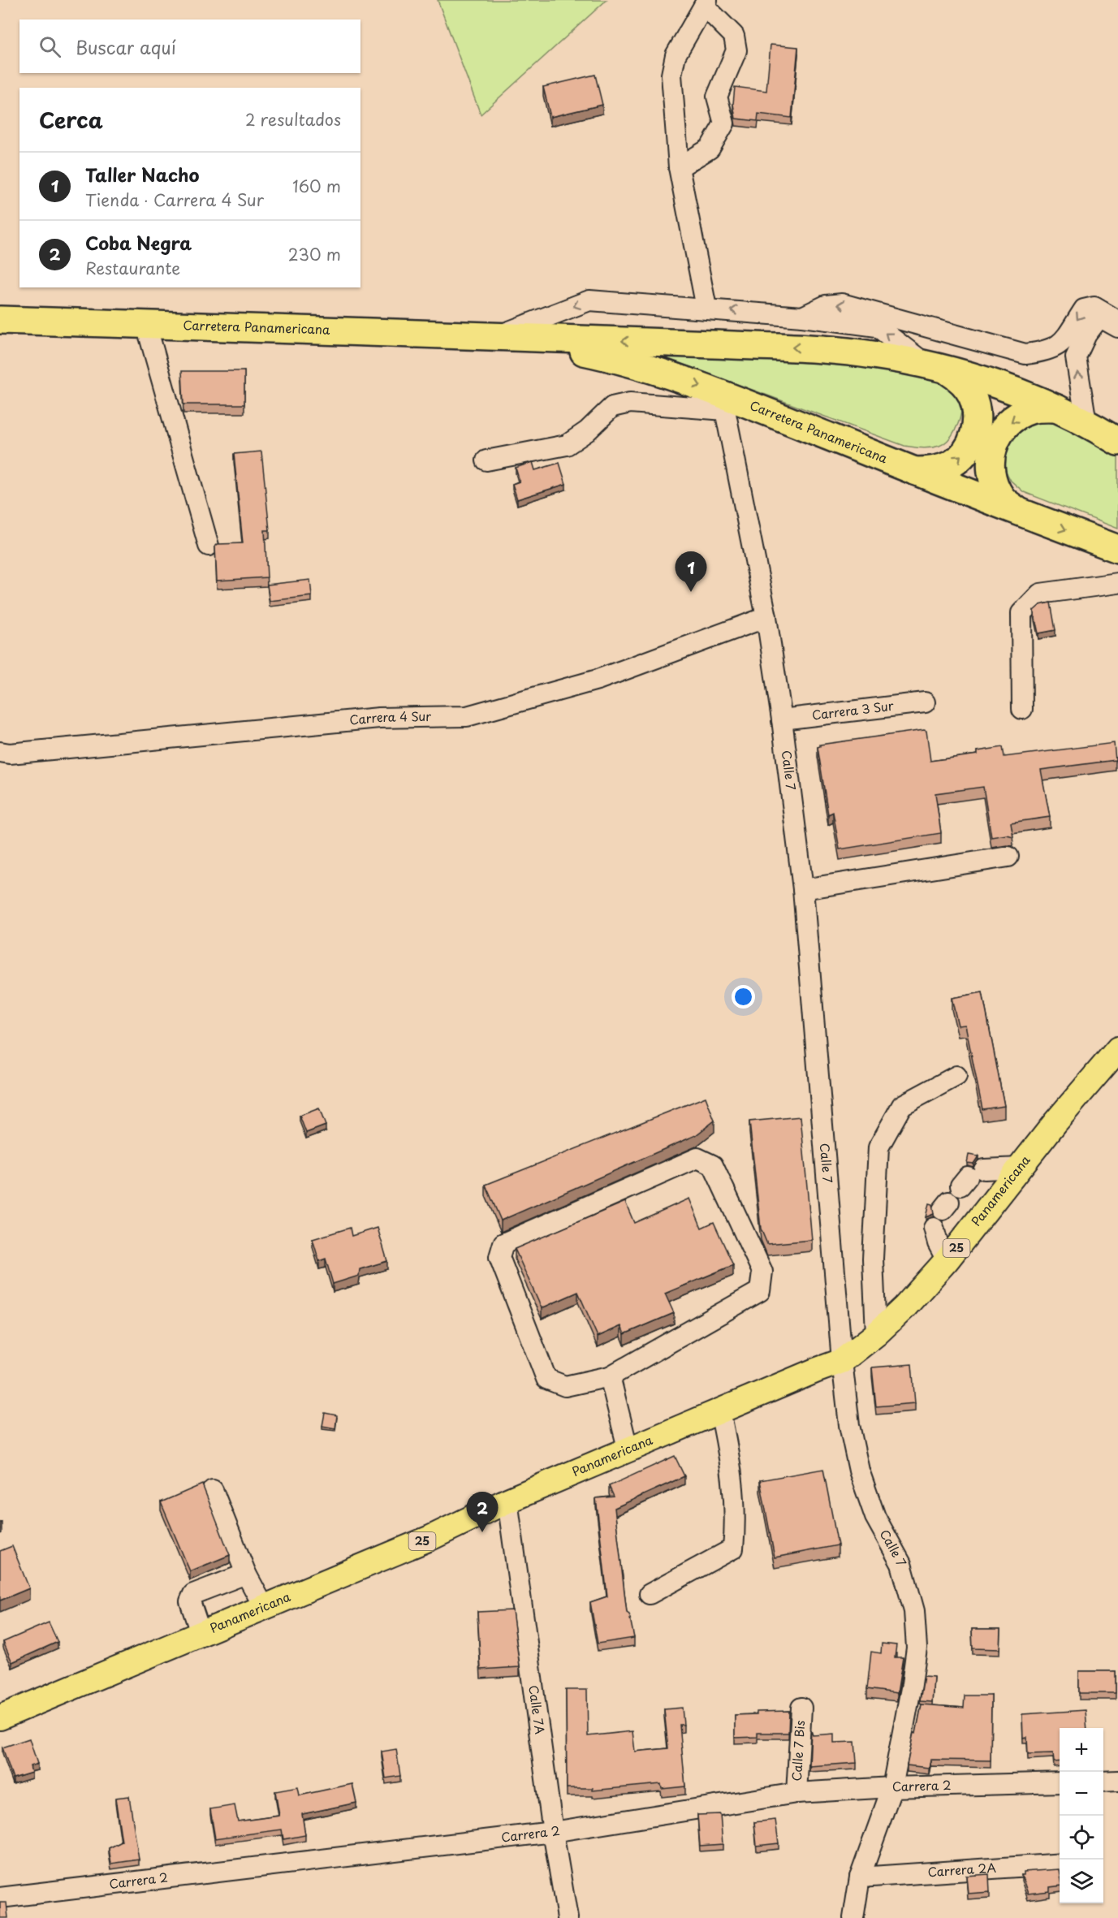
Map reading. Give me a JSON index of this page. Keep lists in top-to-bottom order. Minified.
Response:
{"streets":{"highway":["Carretera Panamericana"],"main road":["Panamericana","25"],"street":["Carrera 3 Sur","Carrera 4 Sur","Calle 7","Calle 7A","Calle 7 Bis","Carrera 2","Carrera 2A"]},"crossings":[["Carretera Panamericana","Calle 7"],["Carrera 3 Sur","Calle 7"],["Carrera 4 Sur","Calle 7"],["Calle 7","Panamericana"],["Calle 7","Carrera 2"],["Calle 7","Carrera 2A"],["Panamericana","Calle 7A"],["Calle 7A","Carrera 2"],["Calle 7 Bis","Carrera 2"]],"page":{"search":"Buscar aquí","heading":["Cerca","2 resultados"],"list":[{"mark":"1","name":"Taller Nacho","note":"Tienda · Carrera 4 Sur","value":"160 m"},{"mark":"2","name":"Coba Negra","note":"Restaurante","value":"230 m"}],"pins":["1","2"],"map_buttons":["+","−"]}}
